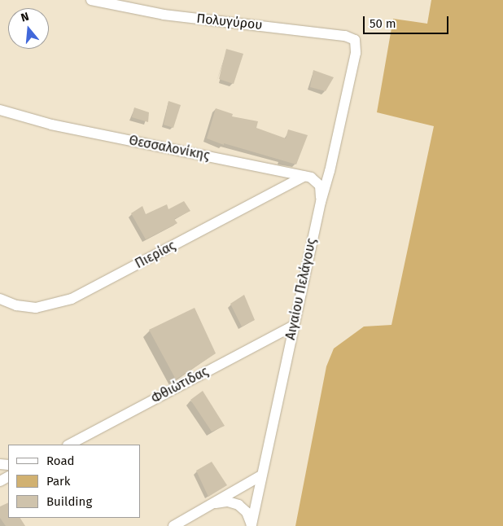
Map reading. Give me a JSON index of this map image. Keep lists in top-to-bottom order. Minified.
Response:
{"streets":{"street":["Πολυγύρου","Θεσσαλονίκης","Πιερίας","Αιγαίου Πελάγους","Φθιώτιδας"]},"crossings":[["Πολυγύρου","Αιγαίου Πελάγους"],["Θεσσαλονίκης","Πιερίας"],["Θεσσαλονίκης","Αιγαίου Πελάγους"],["Αιγαίου Πελάγους","Φθιώτιδας"]],"legend":["Road","Park","Building"],"scale_bar":"50 m","north":"top"}
